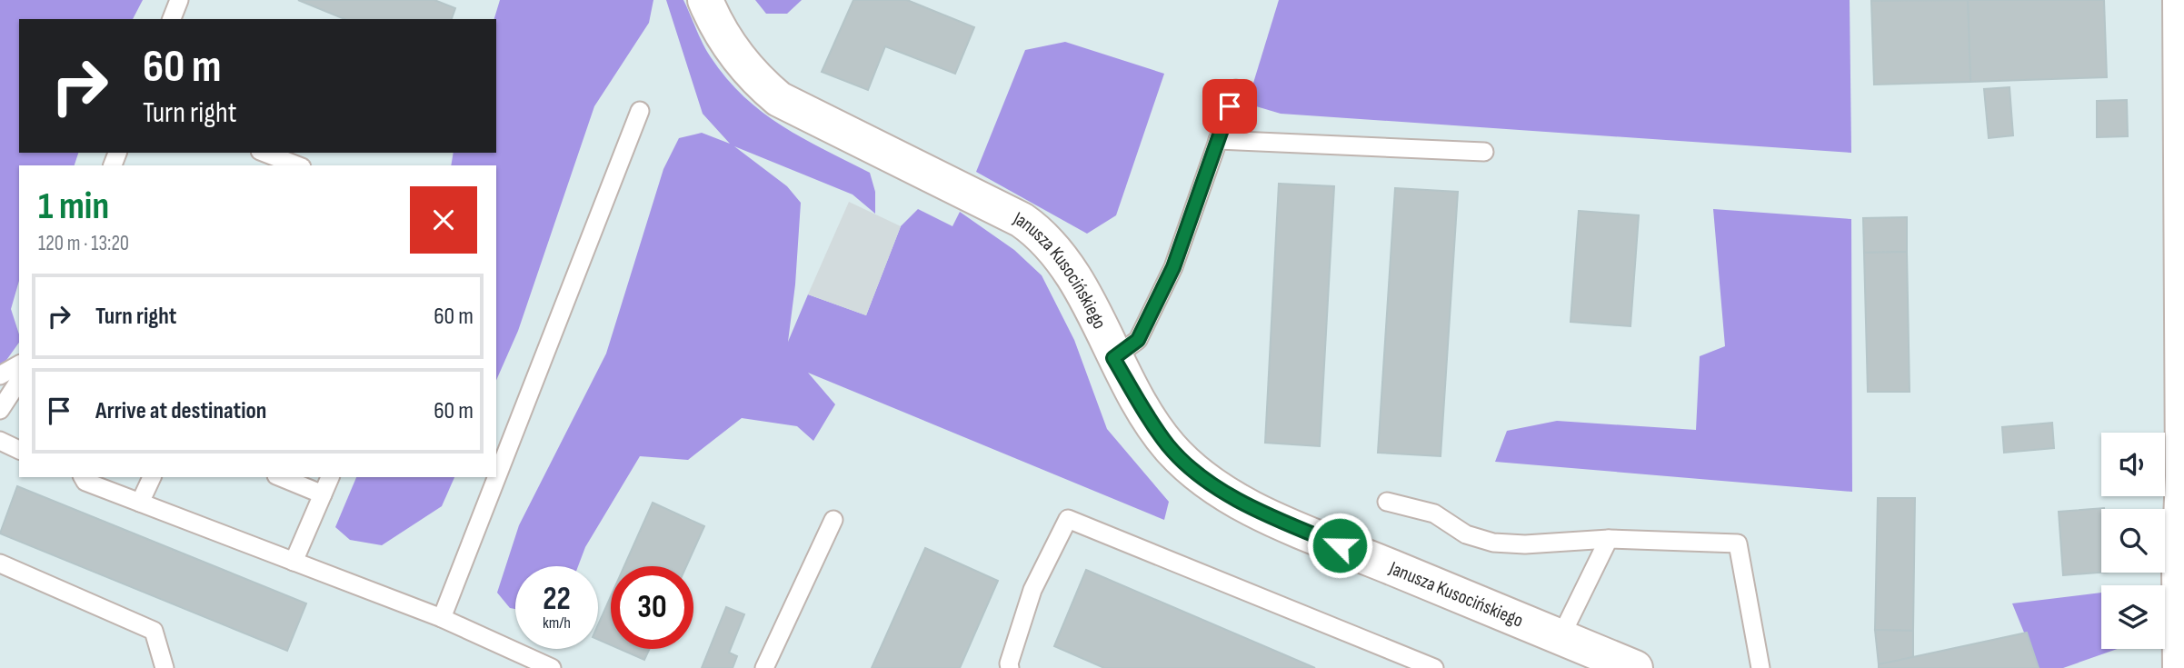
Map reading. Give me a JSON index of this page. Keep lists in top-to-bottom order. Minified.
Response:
{"streets":{"street":["Janusza Kusocińskiego"]},"page":{"turn":["60 m","Turn right"],"heading":["1 min","120 m · 13:20"],"list":[{"name":"Turn right","value":"60 m"},{"name":"Arrive at destination","value":"60 m"}],"speed":"22 km/h","limit":"30"}}
